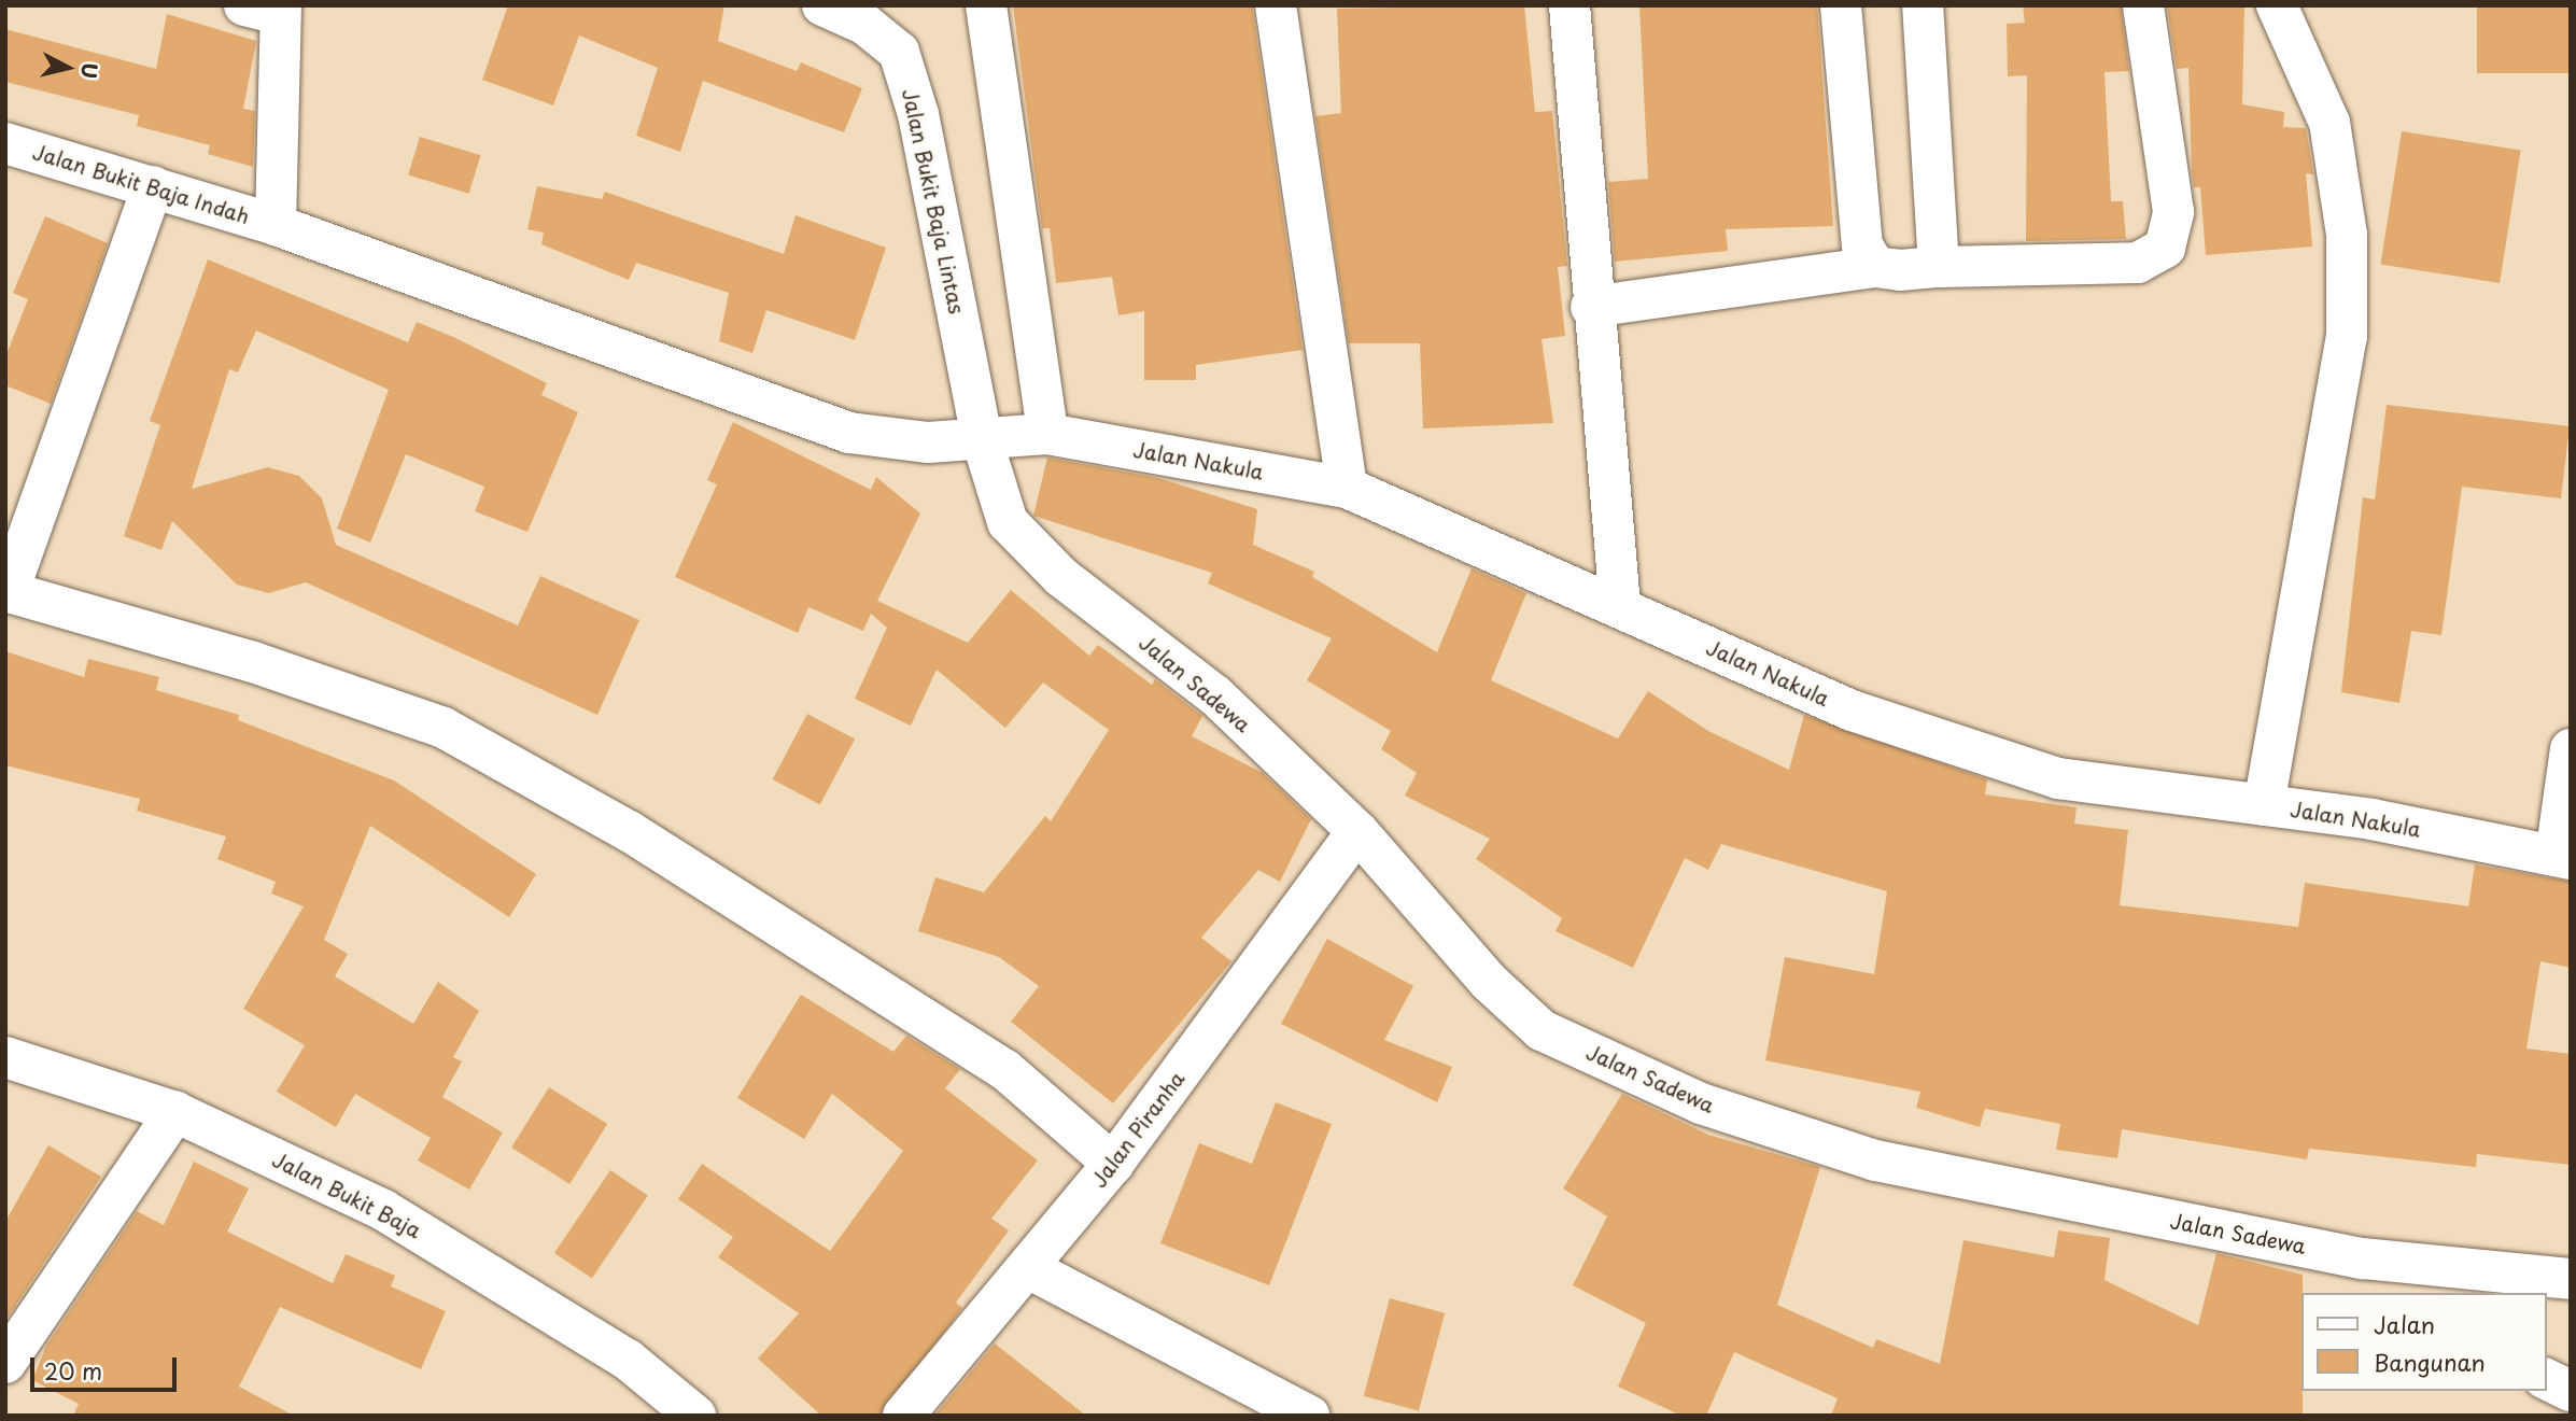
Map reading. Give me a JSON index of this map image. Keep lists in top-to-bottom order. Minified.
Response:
{"streets":{"street":["Jalan Bukit Baja Indah","Jalan Bukit Baja Lintas","Jalan Nakula","Jalan Sadewa","Jalan Piranha","Jalan Bukit Baja"]},"crossings":[["Jalan Bukit Baja Indah","Jalan Bukit Baja Lintas"],["Jalan Bukit Baja Indah","Jalan Nakula"],["Jalan Bukit Baja Indah","Jalan Sadewa"],["Jalan Bukit Baja Lintas","Jalan Nakula"],["Jalan Bukit Baja Lintas","Jalan Sadewa"],["Jalan Nakula","Jalan Sadewa"],["Jalan Sadewa","Jalan Piranha"]],"legend":["Jalan","Bangunan"],"scale_bar":"20 m","north":"right"}
